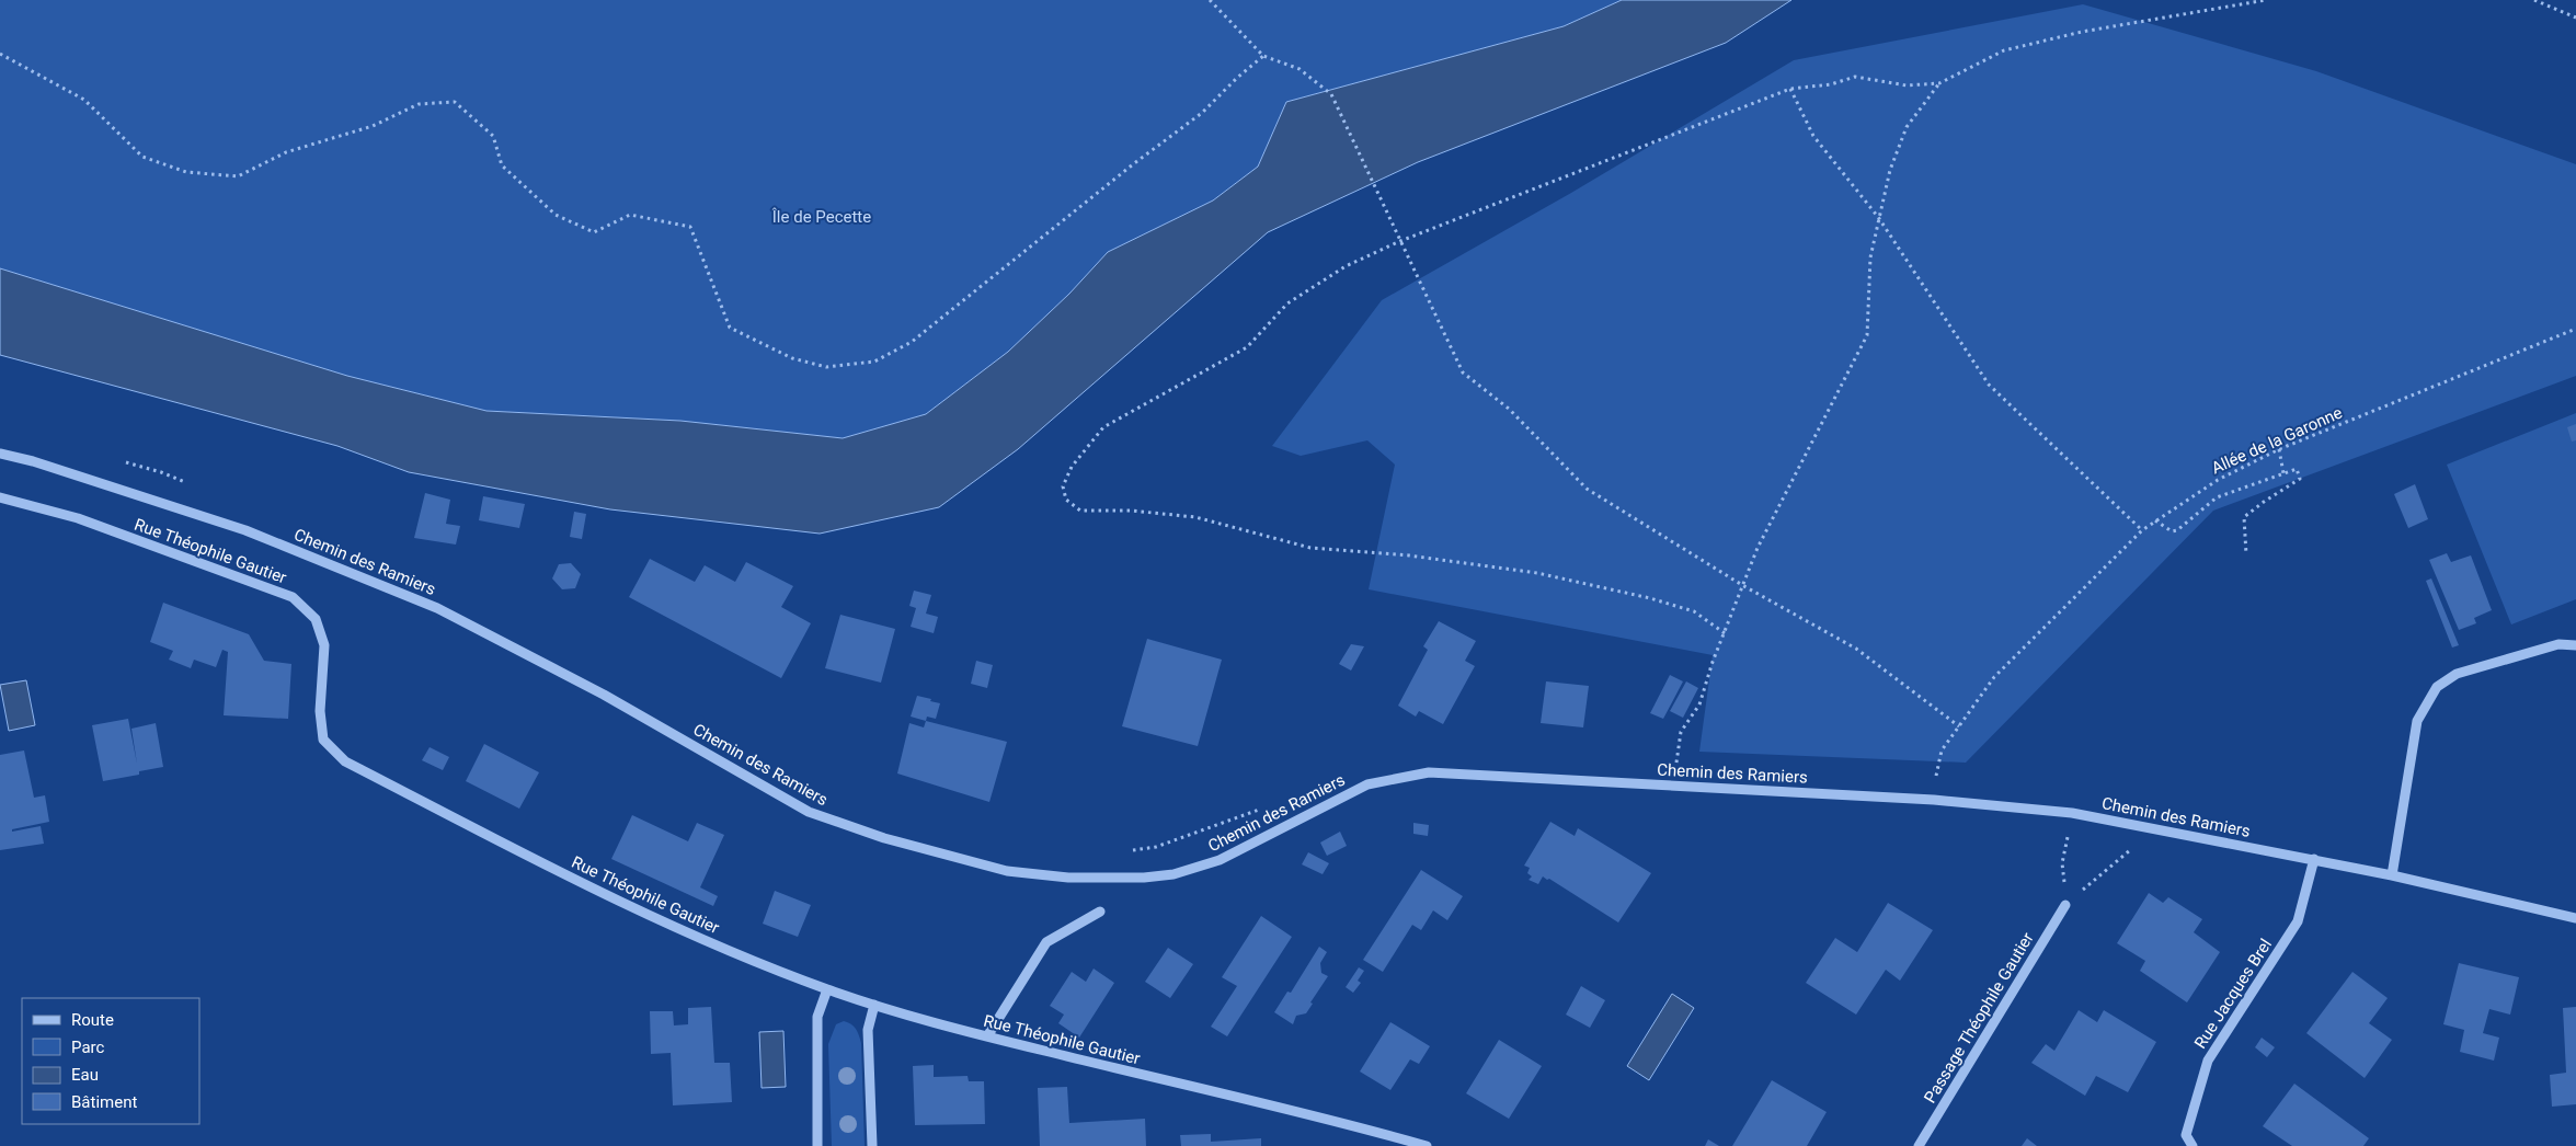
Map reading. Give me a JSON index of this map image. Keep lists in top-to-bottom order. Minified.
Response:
{"streets":{"street":["Rue Théophile Gautier","Chemin des Ramiers","Rue Jacques Brel","Passage Théophile Gautier"],"path":["Allée de la Garonne"]},"crossings":[["Chemin des Ramiers","Rue Jacques Brel"]],"parks":["Île de Pecette"],"legend":["Route","Parc","Eau","Bâtiment"]}
